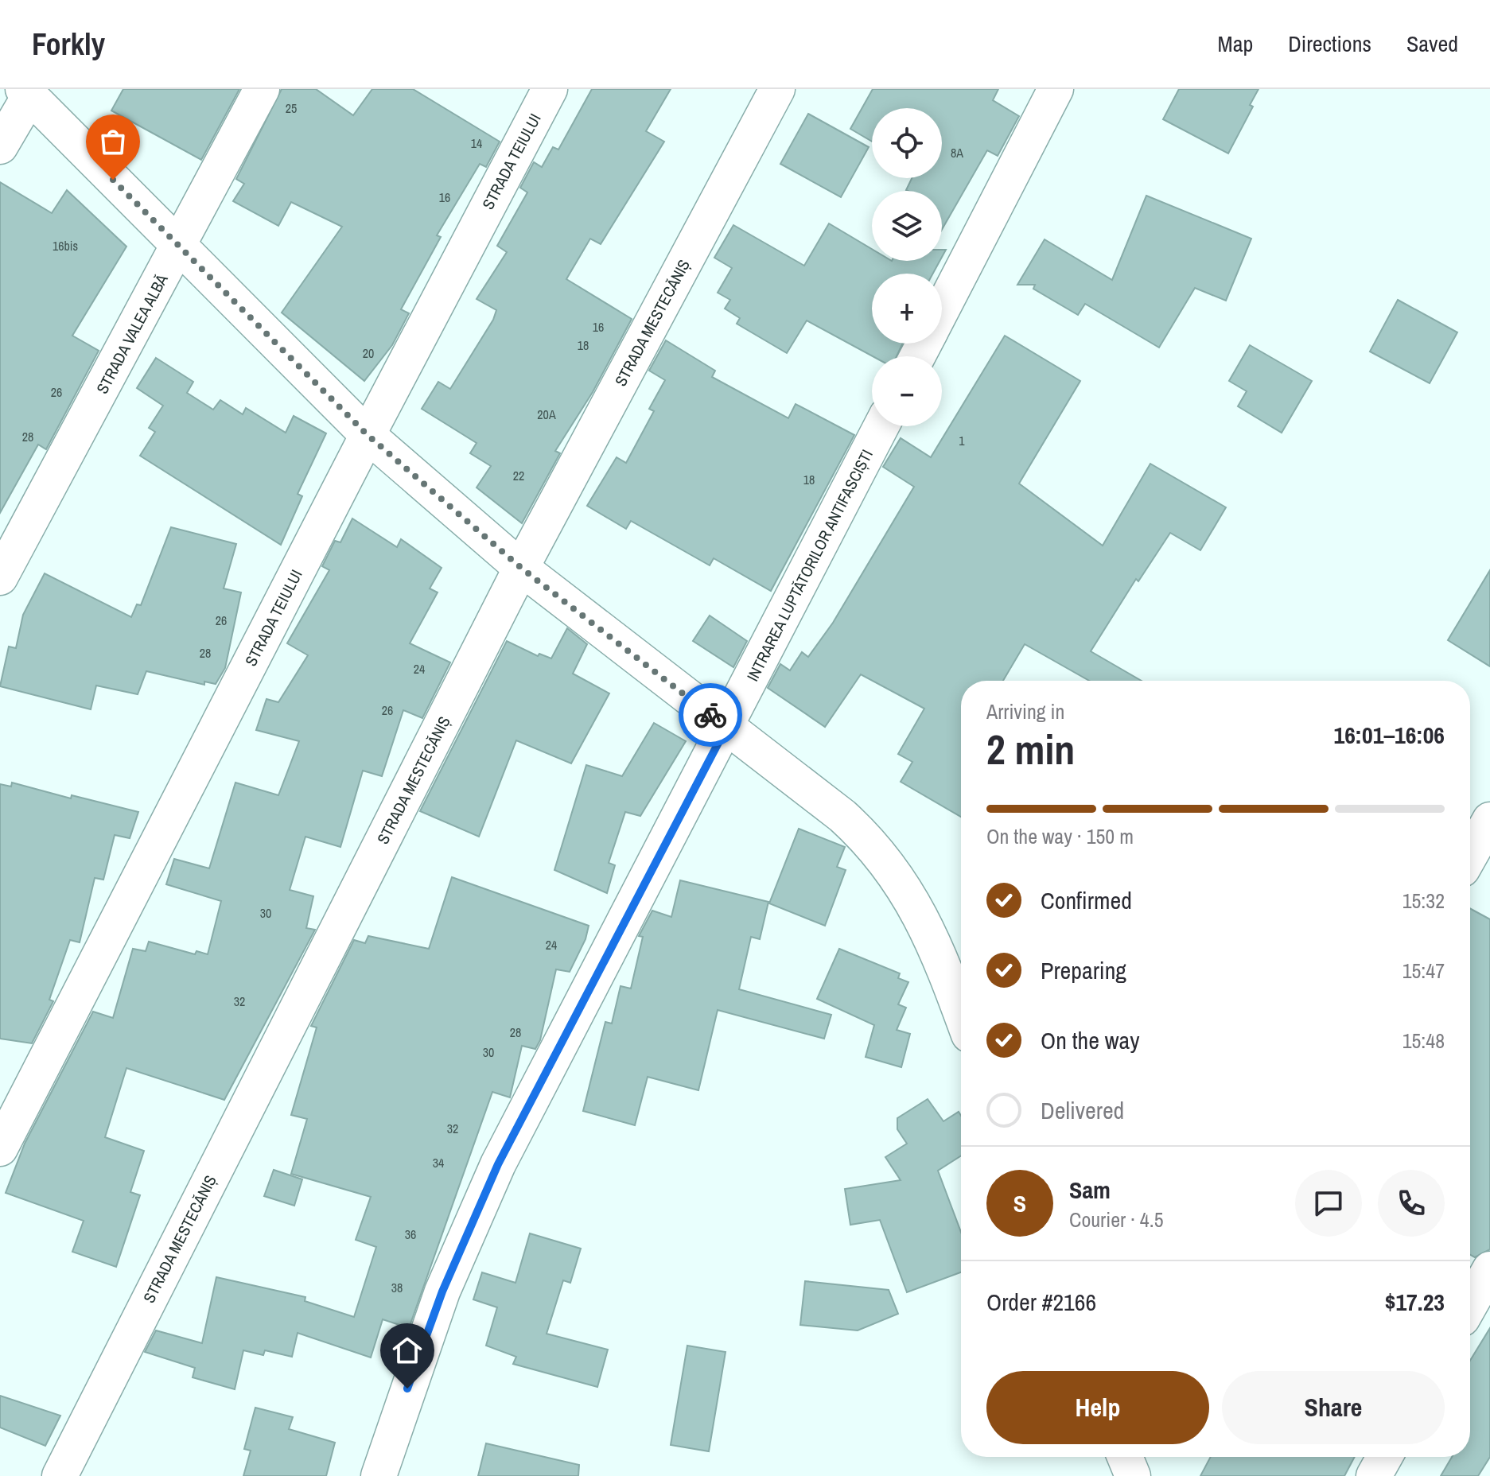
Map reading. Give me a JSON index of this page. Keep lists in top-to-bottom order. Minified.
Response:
{"streets":{"street":["STRADA TEIULUI","STRADA MESTECĂNIȘ","STRADA VALEA ALBĂ","INTRAREA LUPTĂTORILOR ANTIFASCIȘTI"]},"house_numbers":["25","14","8A","16","16bis","16","18","20","26","20A","28","1","22","18","26","28","24","26","30","24","32","28","30","32","34","36","38"],"page":{"header":"Forkly","nav":["Map","Directions","Saved"],"map_buttons":["+","−"],"heading":["2 min","Arriving in","16:01–16:06"],"panel":["Sam","Courier · 4.5","Order #2166","$17.23"],"bar":"On the way · 150 m","list":[["Confirmed","15:32"],["Preparing","15:47"],["On the way","15:48"],"Delivered"],"round":"S","buttons":["Help","Share"]}}
